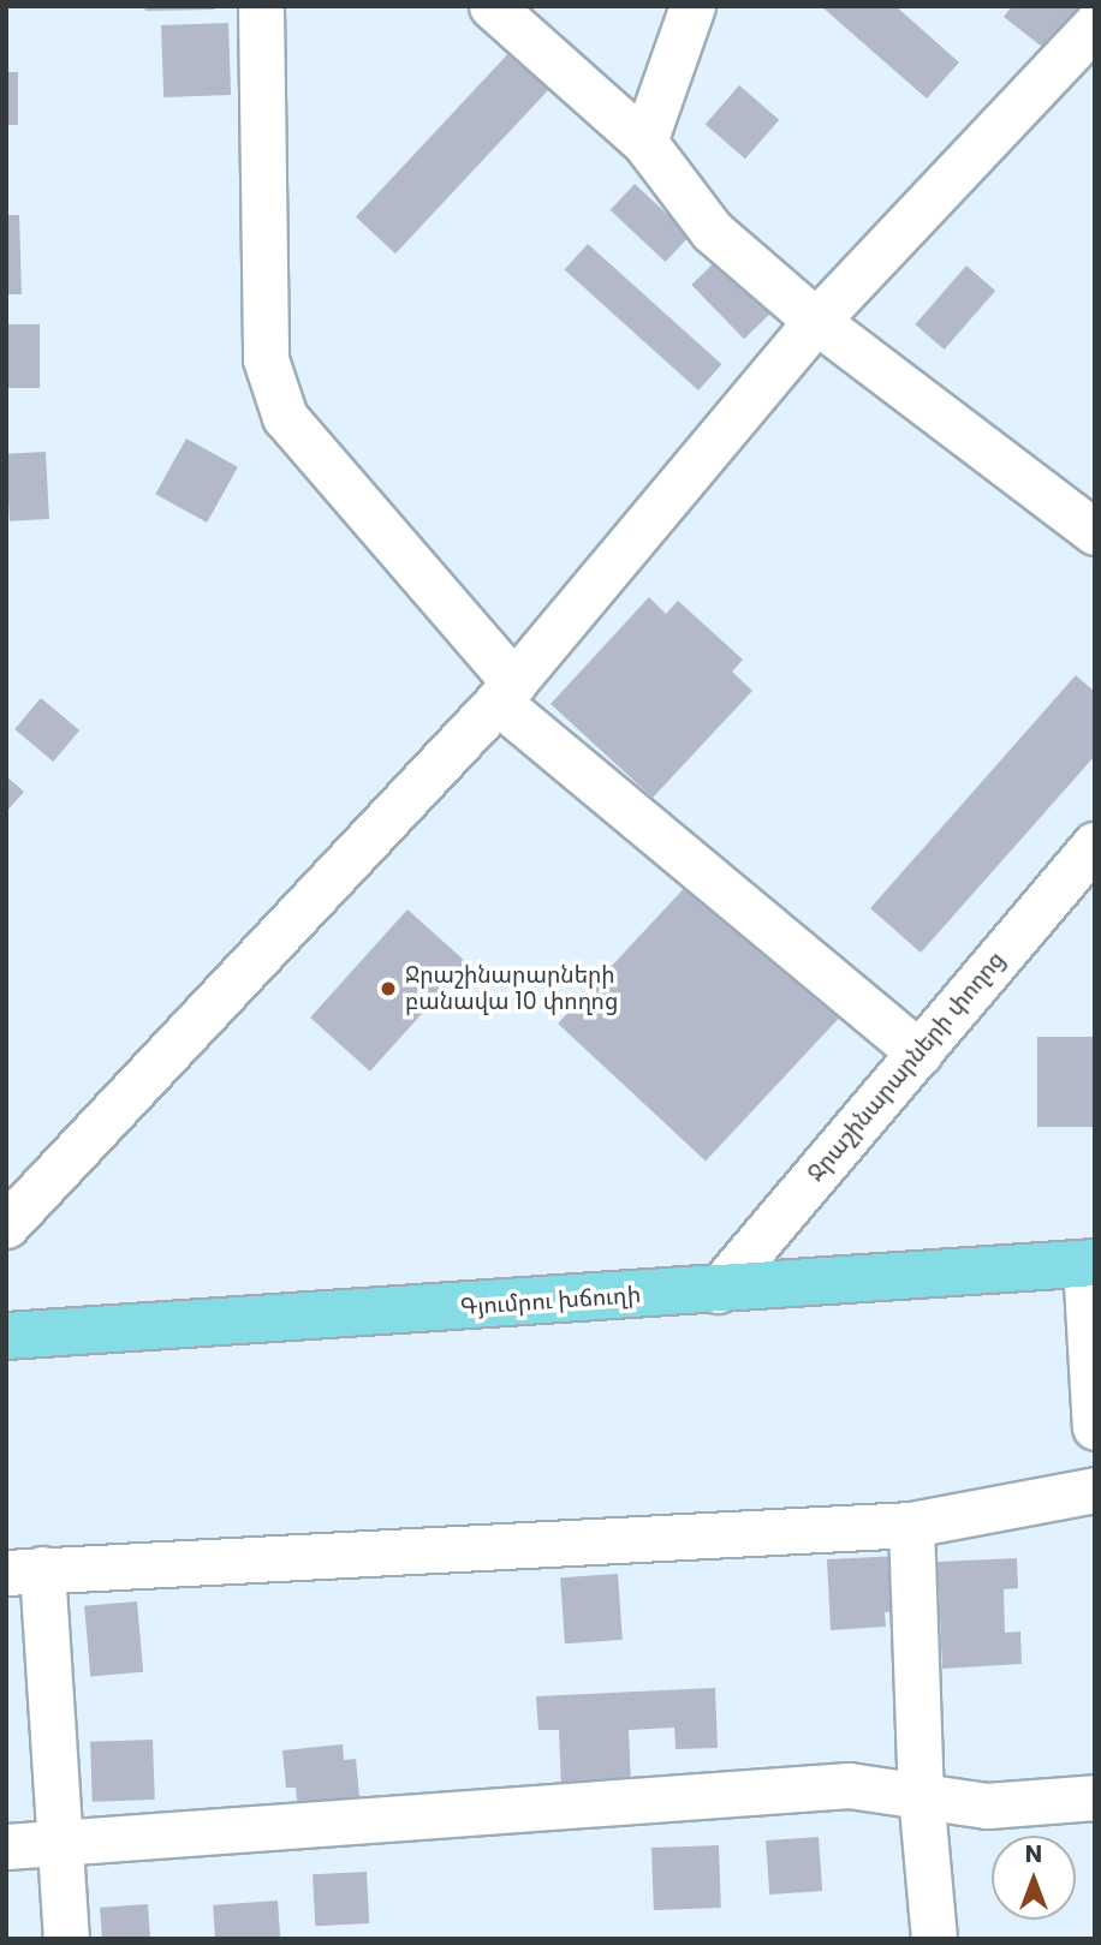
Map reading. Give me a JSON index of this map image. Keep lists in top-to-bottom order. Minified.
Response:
{"streets":{"main road":["Գյումրու խճուղի"],"street":["Ջրաշինարարների փողոց"]},"crossings":[["Ջրաշինարարների փողոց","Գյումրու խճուղի"]],"places":["Ջրաշինարարների բանավա 10 փողոց"],"north":"top"}
